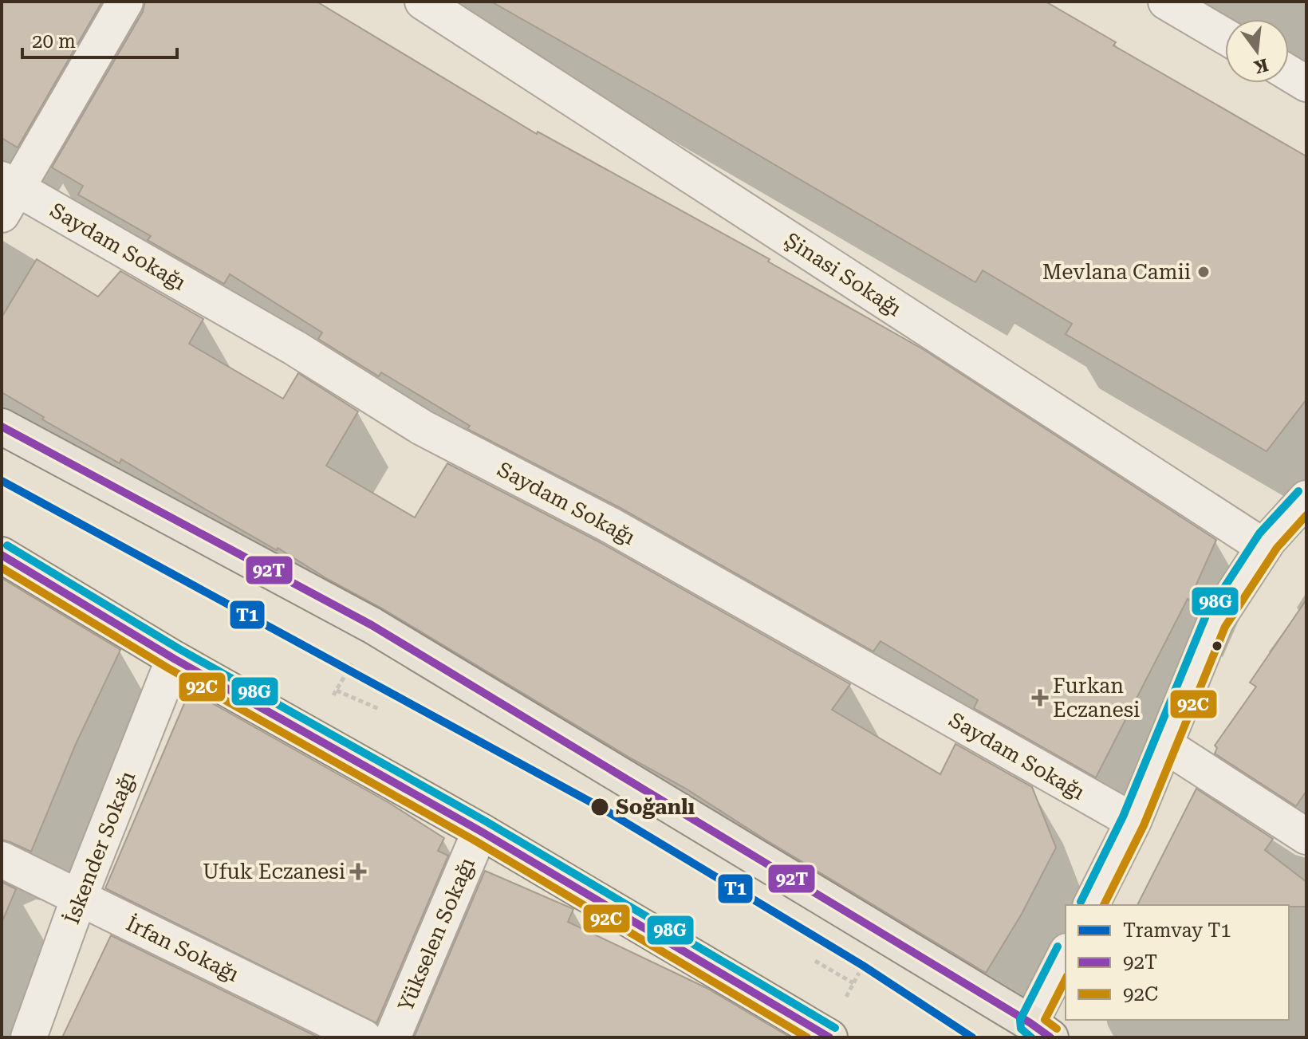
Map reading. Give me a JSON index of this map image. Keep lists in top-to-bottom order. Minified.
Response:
{"streets":{"street":["Saydam Sokağı","Şinasi Sokağı","İskender Sokağı","Yükselen Sokağı","İrfan Sokağı"]},"crossings":[["İskender Sokağı","İrfan Sokağı"]],"places":{"other":["Mevlana Camii","Soğanlı"],"health":["Furkan Eczanesi","Ufuk Eczanesi"]},"lines":["transit line 92T","tram line T1","transit line 98G","transit line 92C"],"legend":["Tramvay T1","92T","92C"],"scale_bar":"20 m","north":"bottom"}
